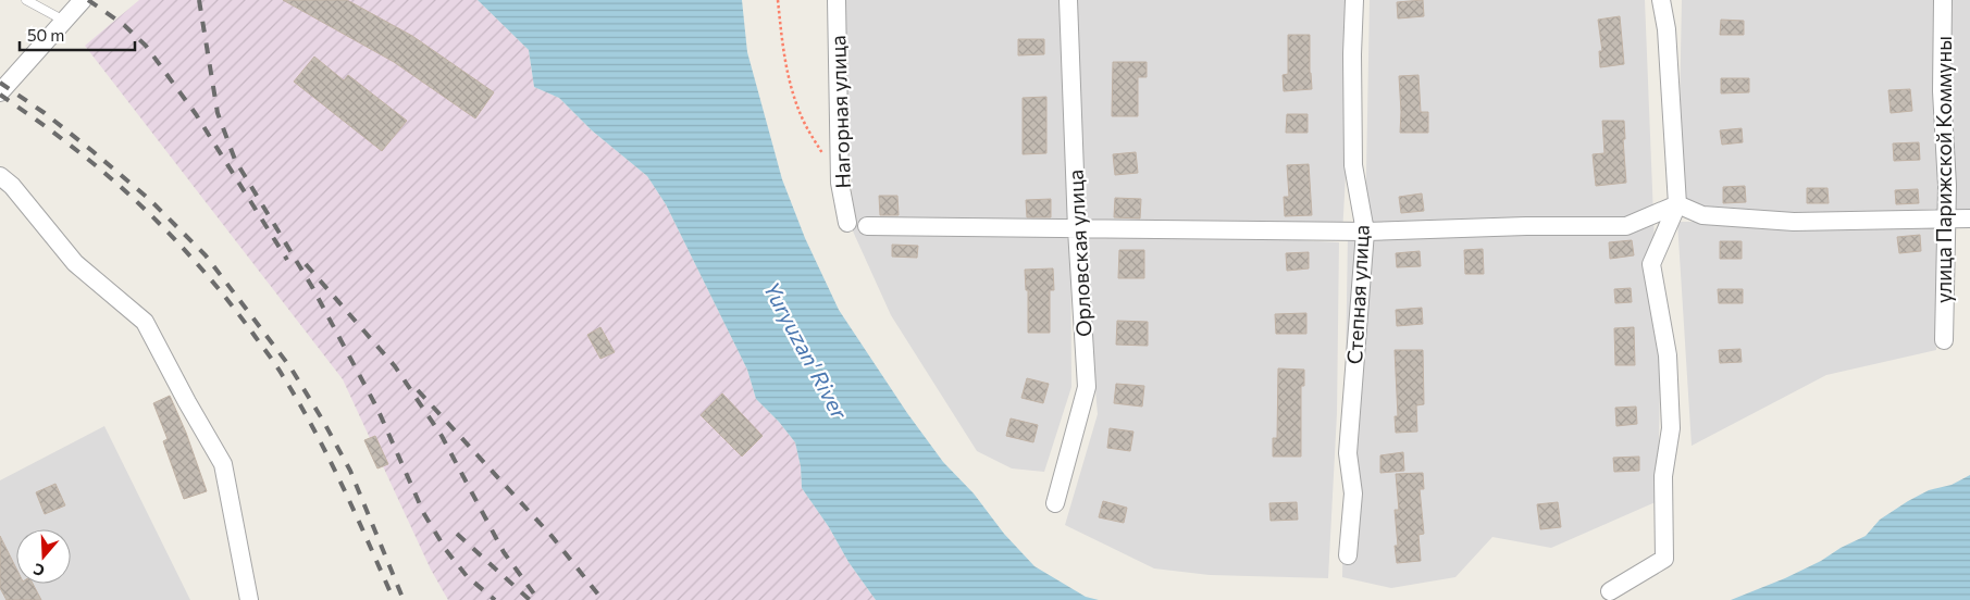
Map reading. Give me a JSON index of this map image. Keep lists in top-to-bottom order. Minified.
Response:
{"streets":{"street":["Нагорная улица","улица Парижской Коммуны","Орловская улица","Степная улица"]},"water":["Yuryuzan' River"],"scale_bar":"50 m","north":"bottom"}
